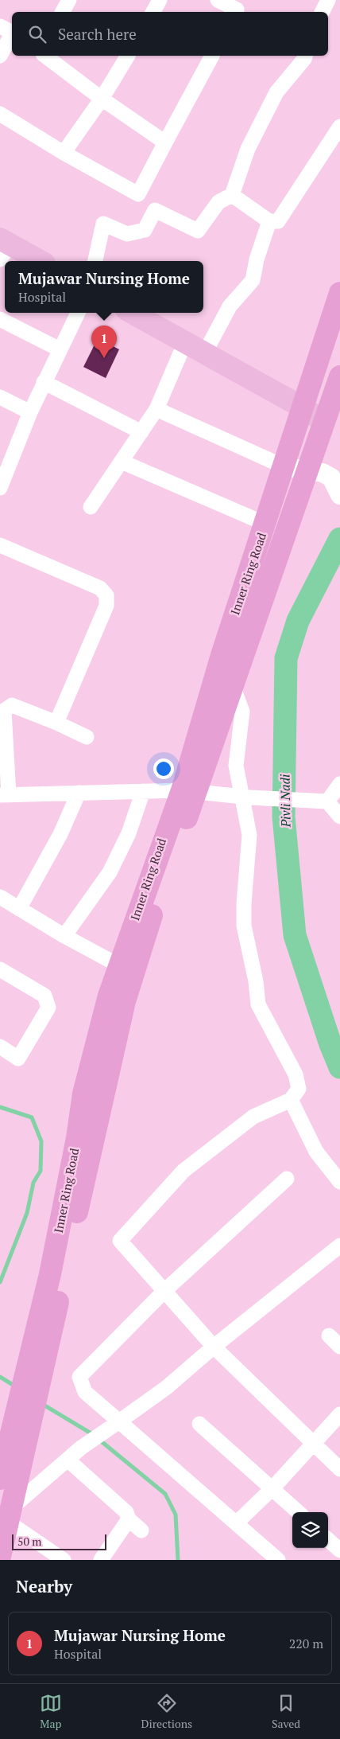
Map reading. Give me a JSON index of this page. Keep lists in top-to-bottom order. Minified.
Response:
{"streets":{"highway":["Inner Ring Road"]},"water":["Pivli Nadi"],"scale_bar":"50 m","page":{"search":"Search here","popup":["Mujawar Nursing Home","Hospital"],"pins":"1","scale":"50 m","heading":"Nearby","list":[{"mark":"1","name":"Mujawar Nursing Home","note":"Hospital","value":"220 m"}],"nav":["Map","Directions","Saved"]}}
